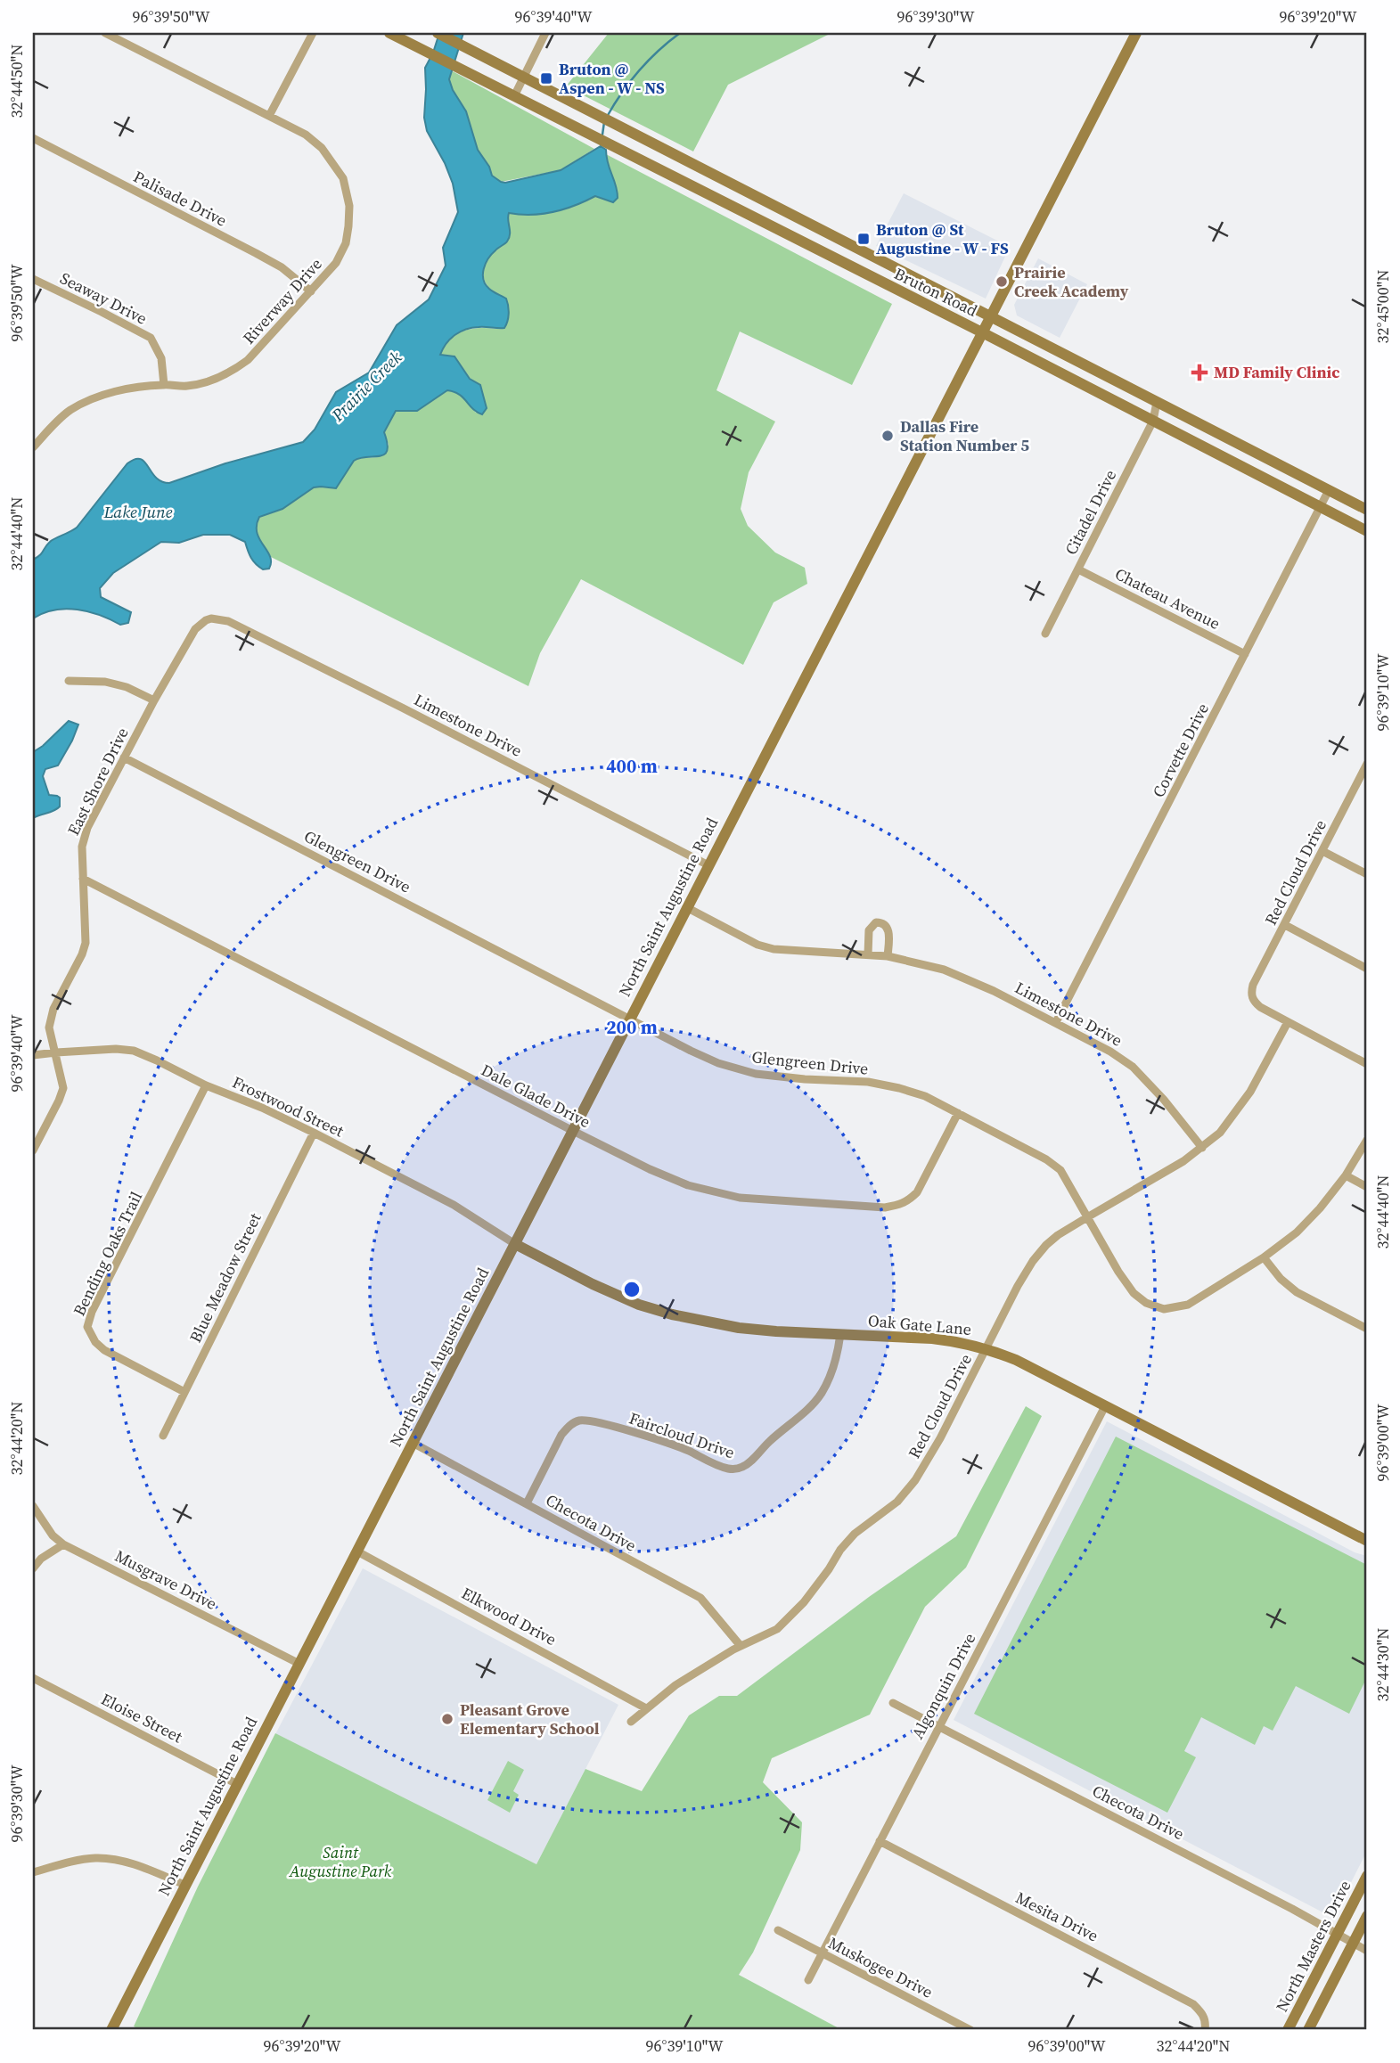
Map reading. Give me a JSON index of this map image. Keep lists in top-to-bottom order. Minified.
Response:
{"streets":{"street":["Palisade Drive","Bruton Road","Seaway Drive","Riverway Drive","Citadel Drive","Chateau Avenue","Limestone Drive","Corvette Drive","East Shore Drive","Glengreen Drive","Red Cloud Drive","North Saint Augustine Road","Dale Glade Drive","Frostwood Street","Bending Oaks Trail","Blue Meadow Street","Oak Gate Lane","Faircloud Drive","Checota Drive","Musgrave Drive","Elkwood Drive","Algonquin Drive","Eloise Street","Mesita Drive","North Masters Drive","Muskogee Drive"]},"crossings":[["Palisade Drive","Riverway Drive"],["Bruton Road","Citadel Drive"],["Bruton Road","Corvette Drive"],["Bruton Road","North Saint Augustine Road"],["Seaway Drive","Riverway Drive"],["Citadel Drive","Chateau Avenue"],["Chateau Avenue","Corvette Drive"],["Limestone Drive","Corvette Drive"],["Limestone Drive","East Shore Drive"],["Limestone Drive","Red Cloud Drive"],["Limestone Drive","North Saint Augustine Road"],["East Shore Drive","Glengreen Drive"],["East Shore Drive","Dale Glade Drive"],["East Shore Drive","Frostwood Street"],["Glengreen Drive","Red Cloud Drive"],["Glengreen Drive","North Saint Augustine Road"],["Glengreen Drive","Dale Glade Drive"],["Red Cloud Drive","Oak Gate Lane"],["Red Cloud Drive","Checota Drive"],["Red Cloud Drive","Elkwood Drive"],["North Saint Augustine Road","Dale Glade Drive"],["North Saint Augustine Road","Frostwood Street"],["North Saint Augustine Road","Oak Gate Lane"],["North Saint Augustine Road","Checota Drive"],["North Saint Augustine Road","Musgrave Drive"],["North Saint Augustine Road","Elkwood Drive"],["North Saint Augustine Road","Eloise Street"],["Frostwood Street","Bending Oaks Trail"],["Frostwood Street","Blue Meadow Street"],["Frostwood Street","Oak Gate Lane"],["Bending Oaks Trail","Blue Meadow Street"],["Oak Gate Lane","Faircloud Drive"],["Oak Gate Lane","Algonquin Drive"],["Faircloud Drive","Checota Drive"],["Checota Drive","Algonquin Drive"],["Checota Drive","North Masters Drive"],["Algonquin Drive","Mesita Drive"],["Algonquin Drive","Muskogee Drive"]],"water":["Prairie Creek","Lake June"],"parks":["Saint Augustine Park"],"places":{"transit":["Bruton @ Aspen - W - NS","Bruton @ St Augustine - W - FS"],"other":["Prairie Creek Academy","Dallas Fire Station Number 5","Pleasant Grove Elementary School"],"health":["MD Family Clinic"]},"coordinates":["96°39'50\"W","96°39'40\"W","96°39'30\"W","96°39'20\"W","32°44'50\"N","32°45'00\"N","32°44'40\"N","96°39'10\"W","32°44'20\"N","96°39'00\"W","32°44'30\"N"],"rings":["400 m","200 m"]}
